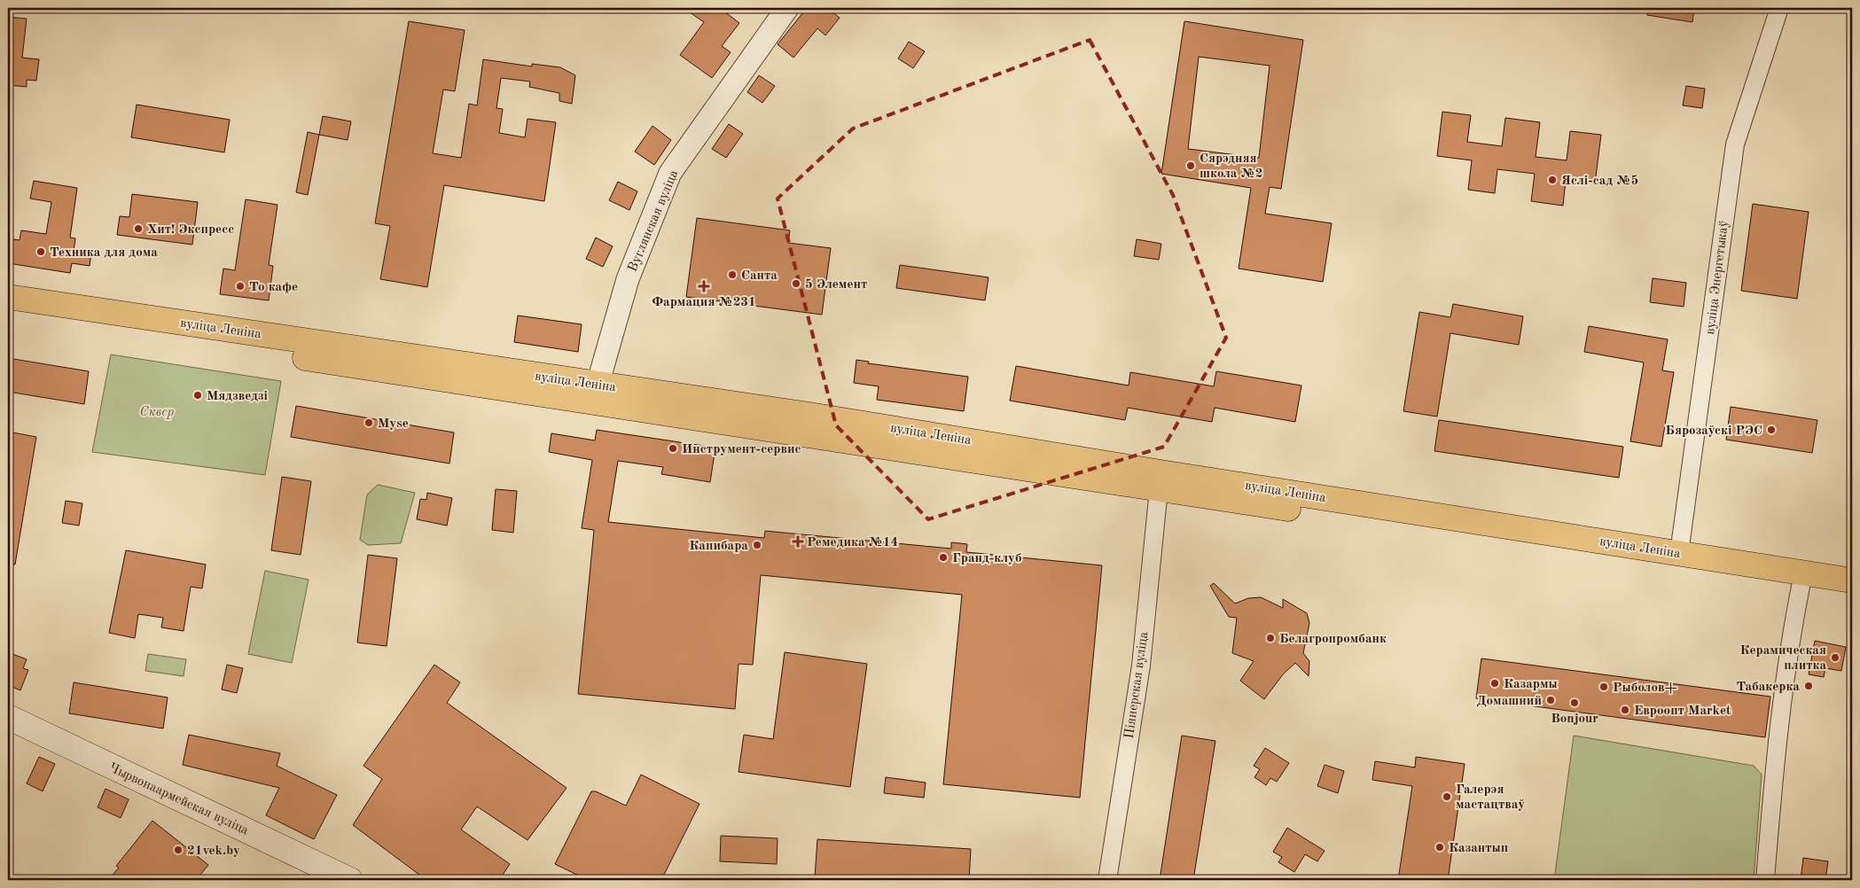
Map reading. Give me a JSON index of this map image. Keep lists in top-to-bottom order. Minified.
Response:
{"streets":{"main road":["вуліца Леніна","Чырвонаармейская вуліца"],"street":["Вуглянская вуліца","вуліца Энергетыкаў","Піянерская вуліца"]},"crossings":[["Вуглянская вуліца","вуліца Леніна"],["вуліца Энергетыкаў","вуліца Леніна"],["вуліца Леніна","Піянерская вуліца"]],"parks":["Сквер"],"places":{"other":["Сярэдняя школа №2","Яслі-сад №5","Хит! Экспресс","Техника для дома","Санта","5 Элемент","То кафе","Мядзведзі","Myse","Бярозаўскі РЭС","Инструмент-сервис","Капибара","Гранд-клуб","Белагропромбанк","Керамическая плитка","Казармы","Табакерка","Рыболов+","Домашний","Bonjour","Евроопт Market","Галерэя мастацтваў","Казантып","21vek.by"],"health":["Фармация №231","Ремедика №14"]}}
